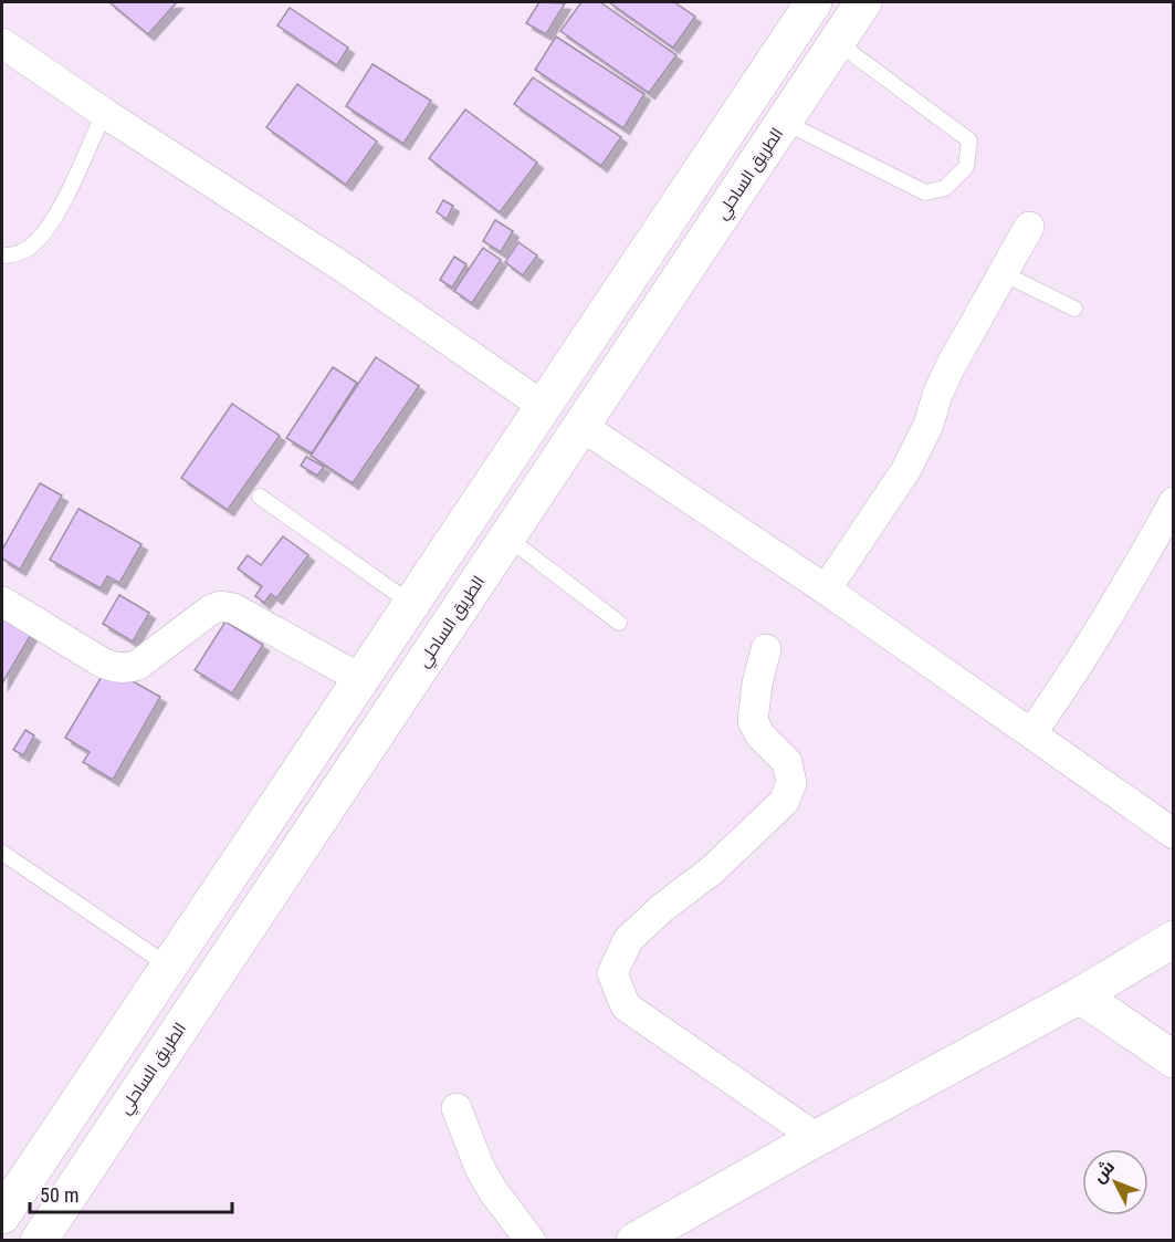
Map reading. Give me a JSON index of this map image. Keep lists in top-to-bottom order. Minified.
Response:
{"streets":{"main road":["الطريق الساحلي"]},"scale_bar":"50 m","north":"top left"}
